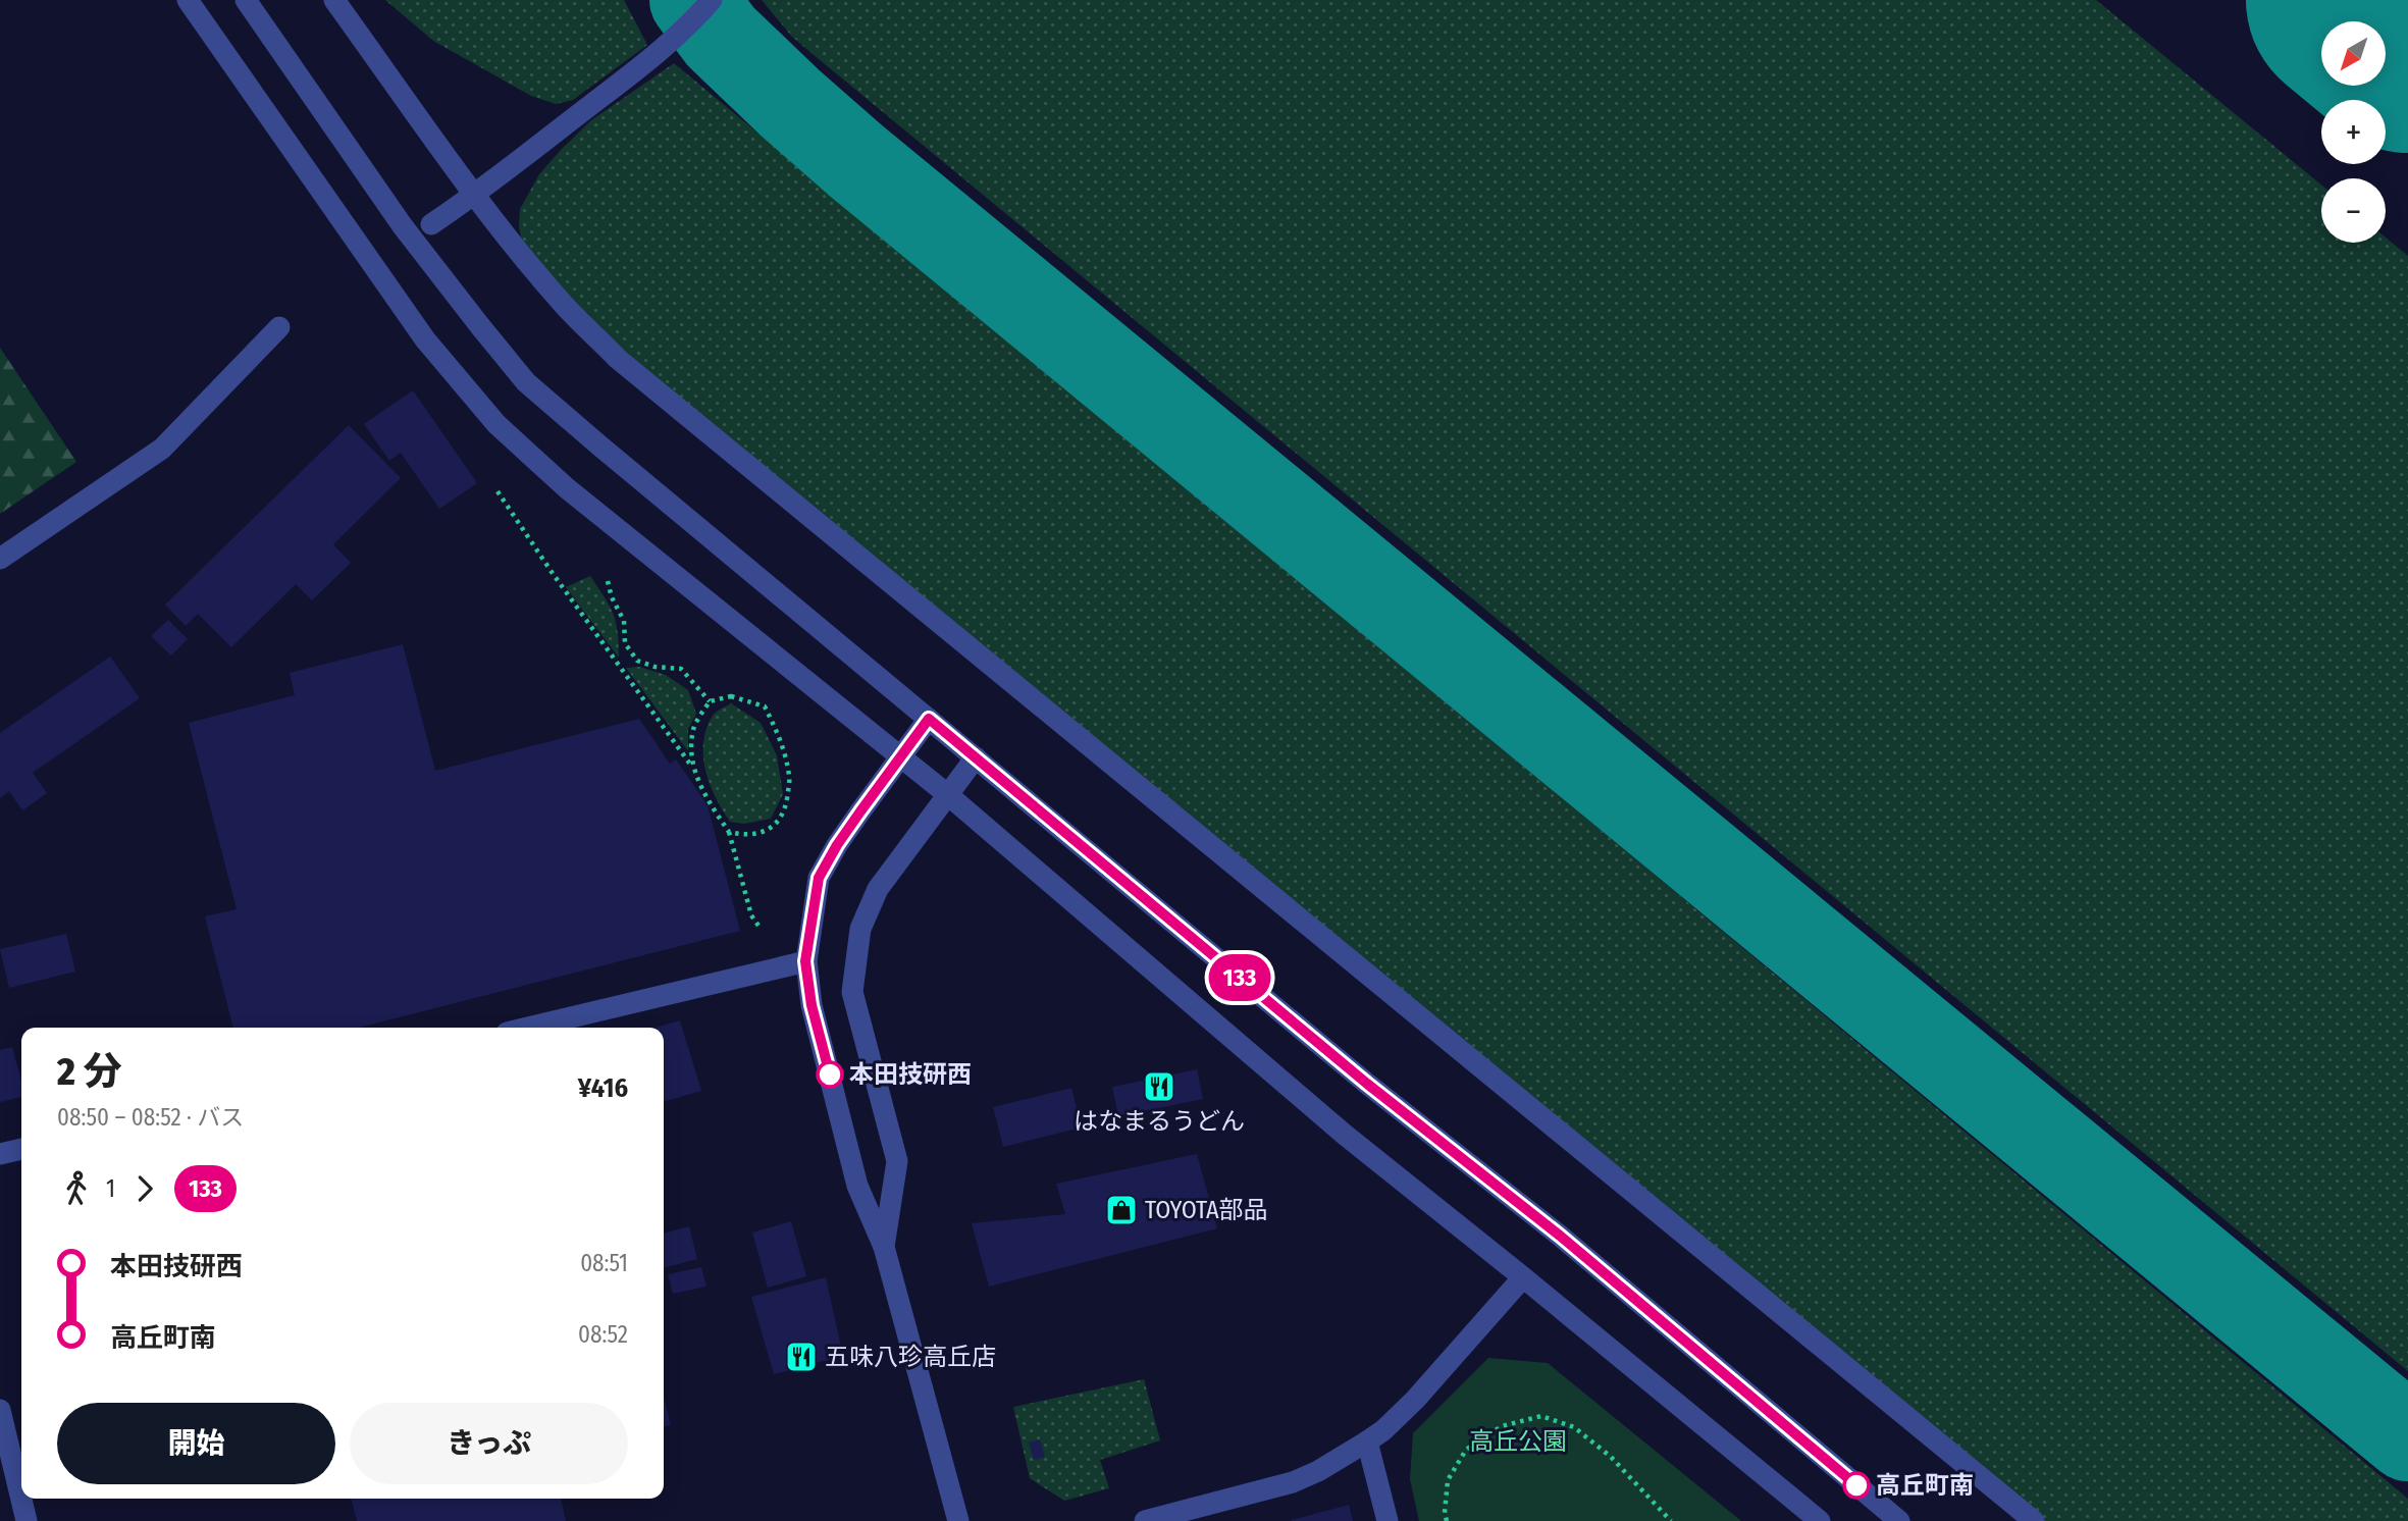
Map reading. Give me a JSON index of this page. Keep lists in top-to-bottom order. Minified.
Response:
{"parks":["高丘公園"],"places":{"other":["本田技研西","高丘町南"],"restaurant":["はなまるうどん","五味八珍高丘店"],"shop":["TOYOTA部品"]},"lines":["bus line 133"],"north":"bottom left","page":{"on_map":"133","map_buttons":["+","−"],"heading":["2 分","08:50 – 08:52 · バス","¥416"],"legs":["1","133"],"list":[{"name":"本田技研西","value":"08:51"},{"name":"高丘町南","value":"08:52"}],"buttons":["開始","きっぷ"]}}
